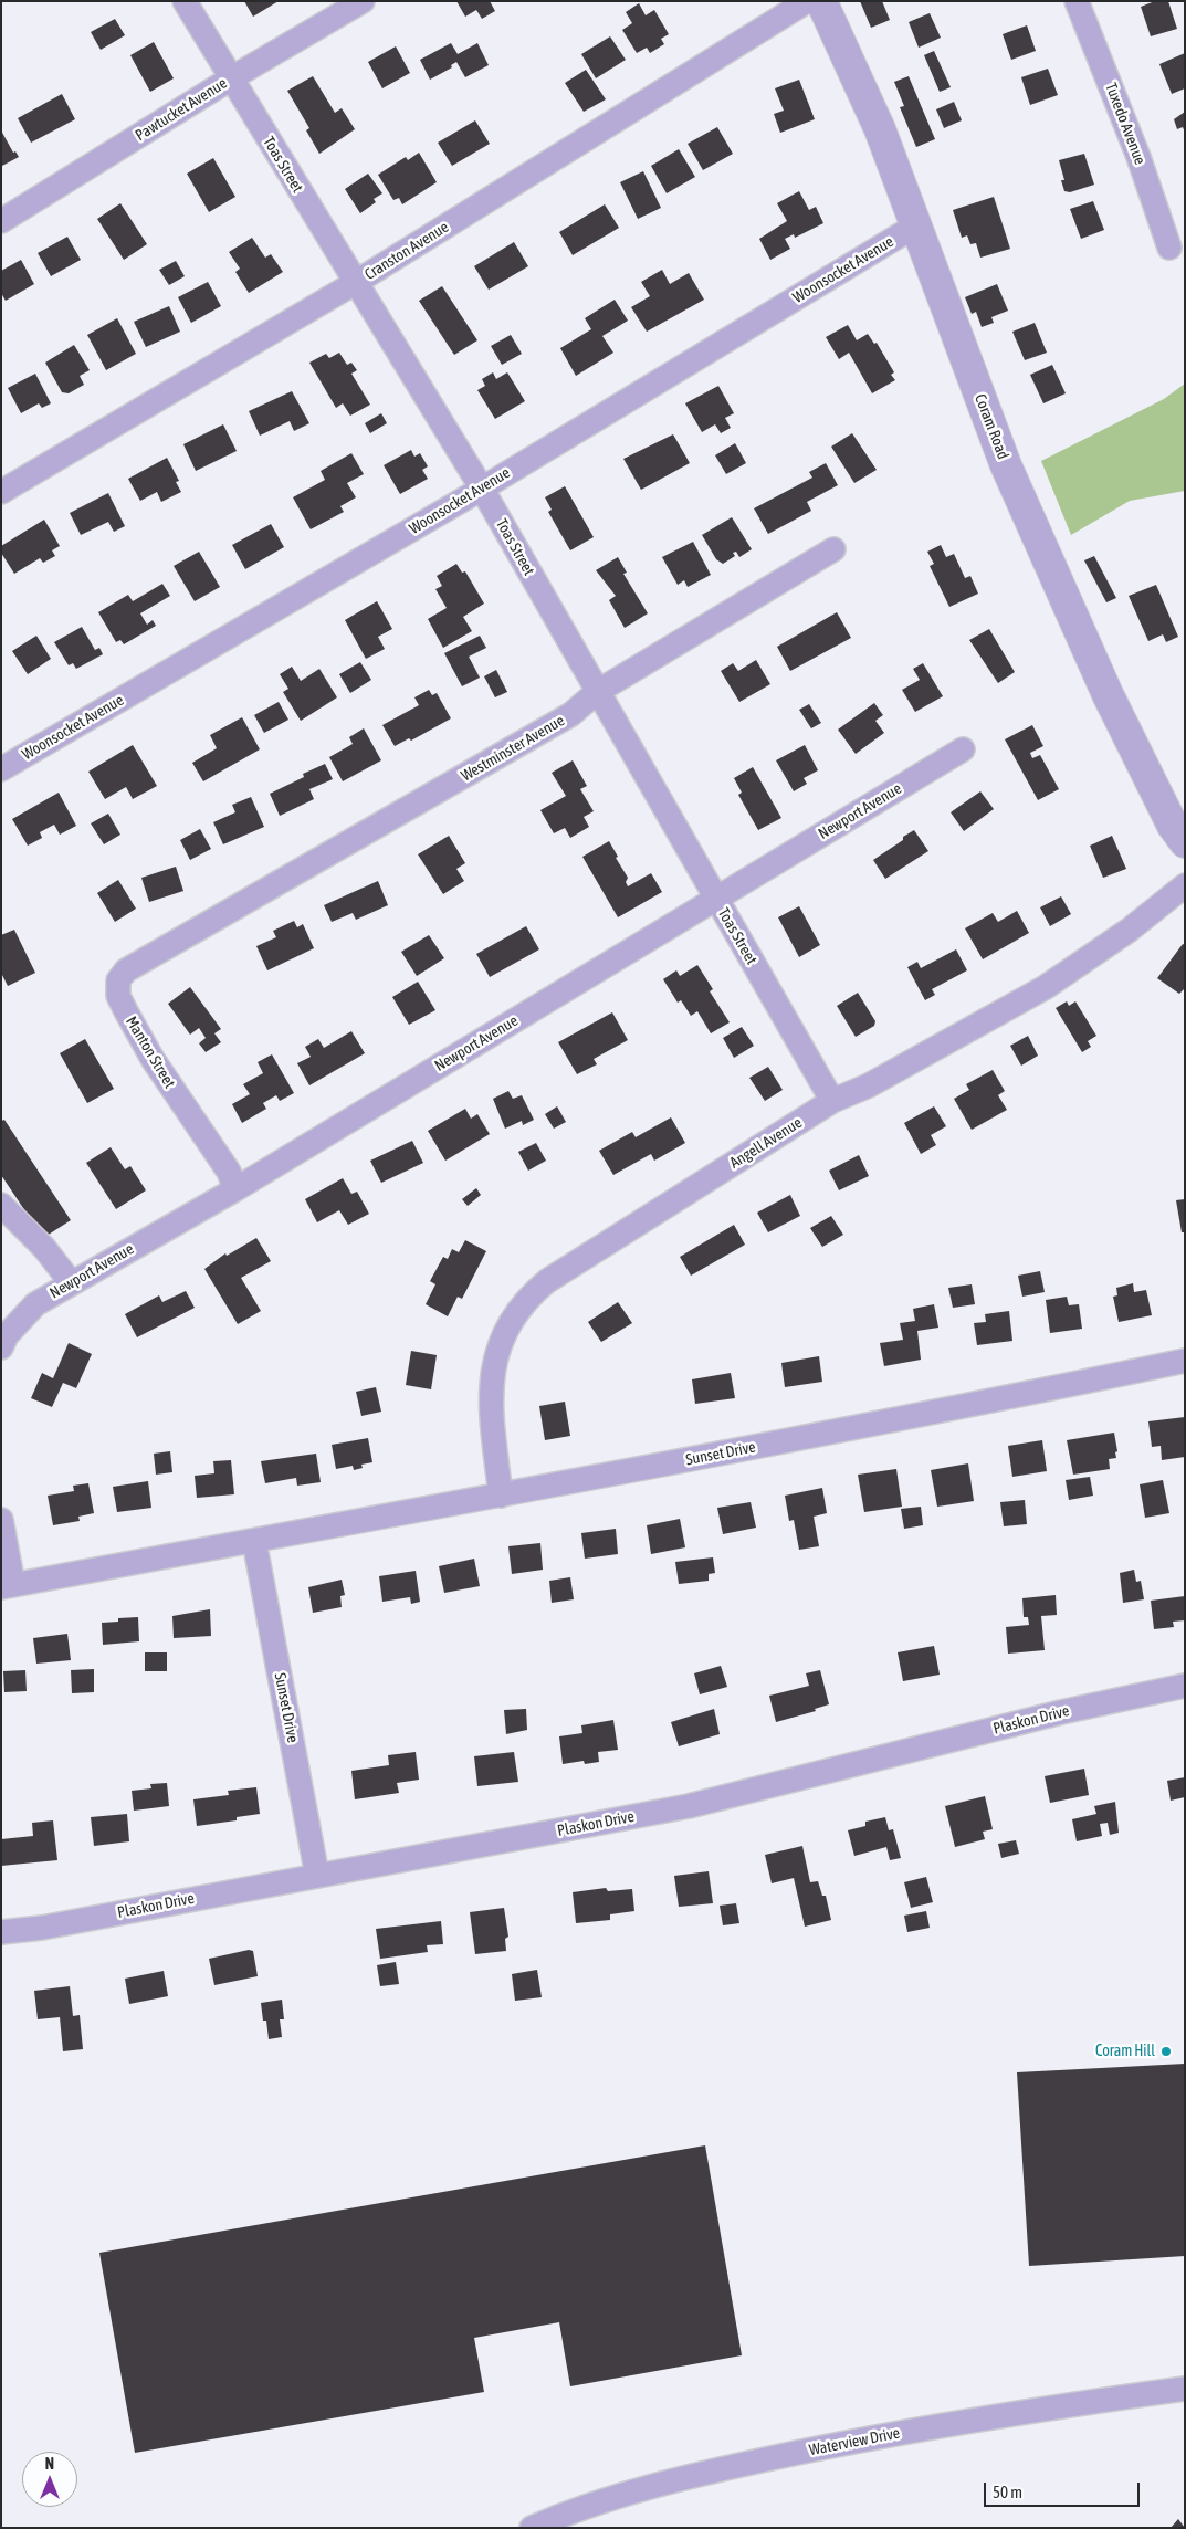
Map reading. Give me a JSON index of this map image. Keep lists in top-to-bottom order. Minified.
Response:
{"streets":{"street":["Pawtucket Avenue","Tuxedo Avenue","Toas Street","Cranston Avenue","Woonsocket Avenue","Coram Road","Westminster Avenue","Newport Avenue","Manton Street","Angell Avenue","Sunset Drive","Plaskon Drive","Waterview Drive"]},"crossings":[["Pawtucket Avenue","Toas Street"],["Toas Street","Cranston Avenue"],["Toas Street","Woonsocket Avenue"],["Toas Street","Westminster Avenue"],["Toas Street","Newport Avenue"],["Toas Street","Angell Avenue"],["Woonsocket Avenue","Coram Road"],["Westminster Avenue","Manton Street"],["Newport Avenue","Manton Street"],["Angell Avenue","Sunset Drive"],["Sunset Drive","Plaskon Drive"]],"places":["Coram Hill"],"scale_bar":"50 m","north":"top"}
